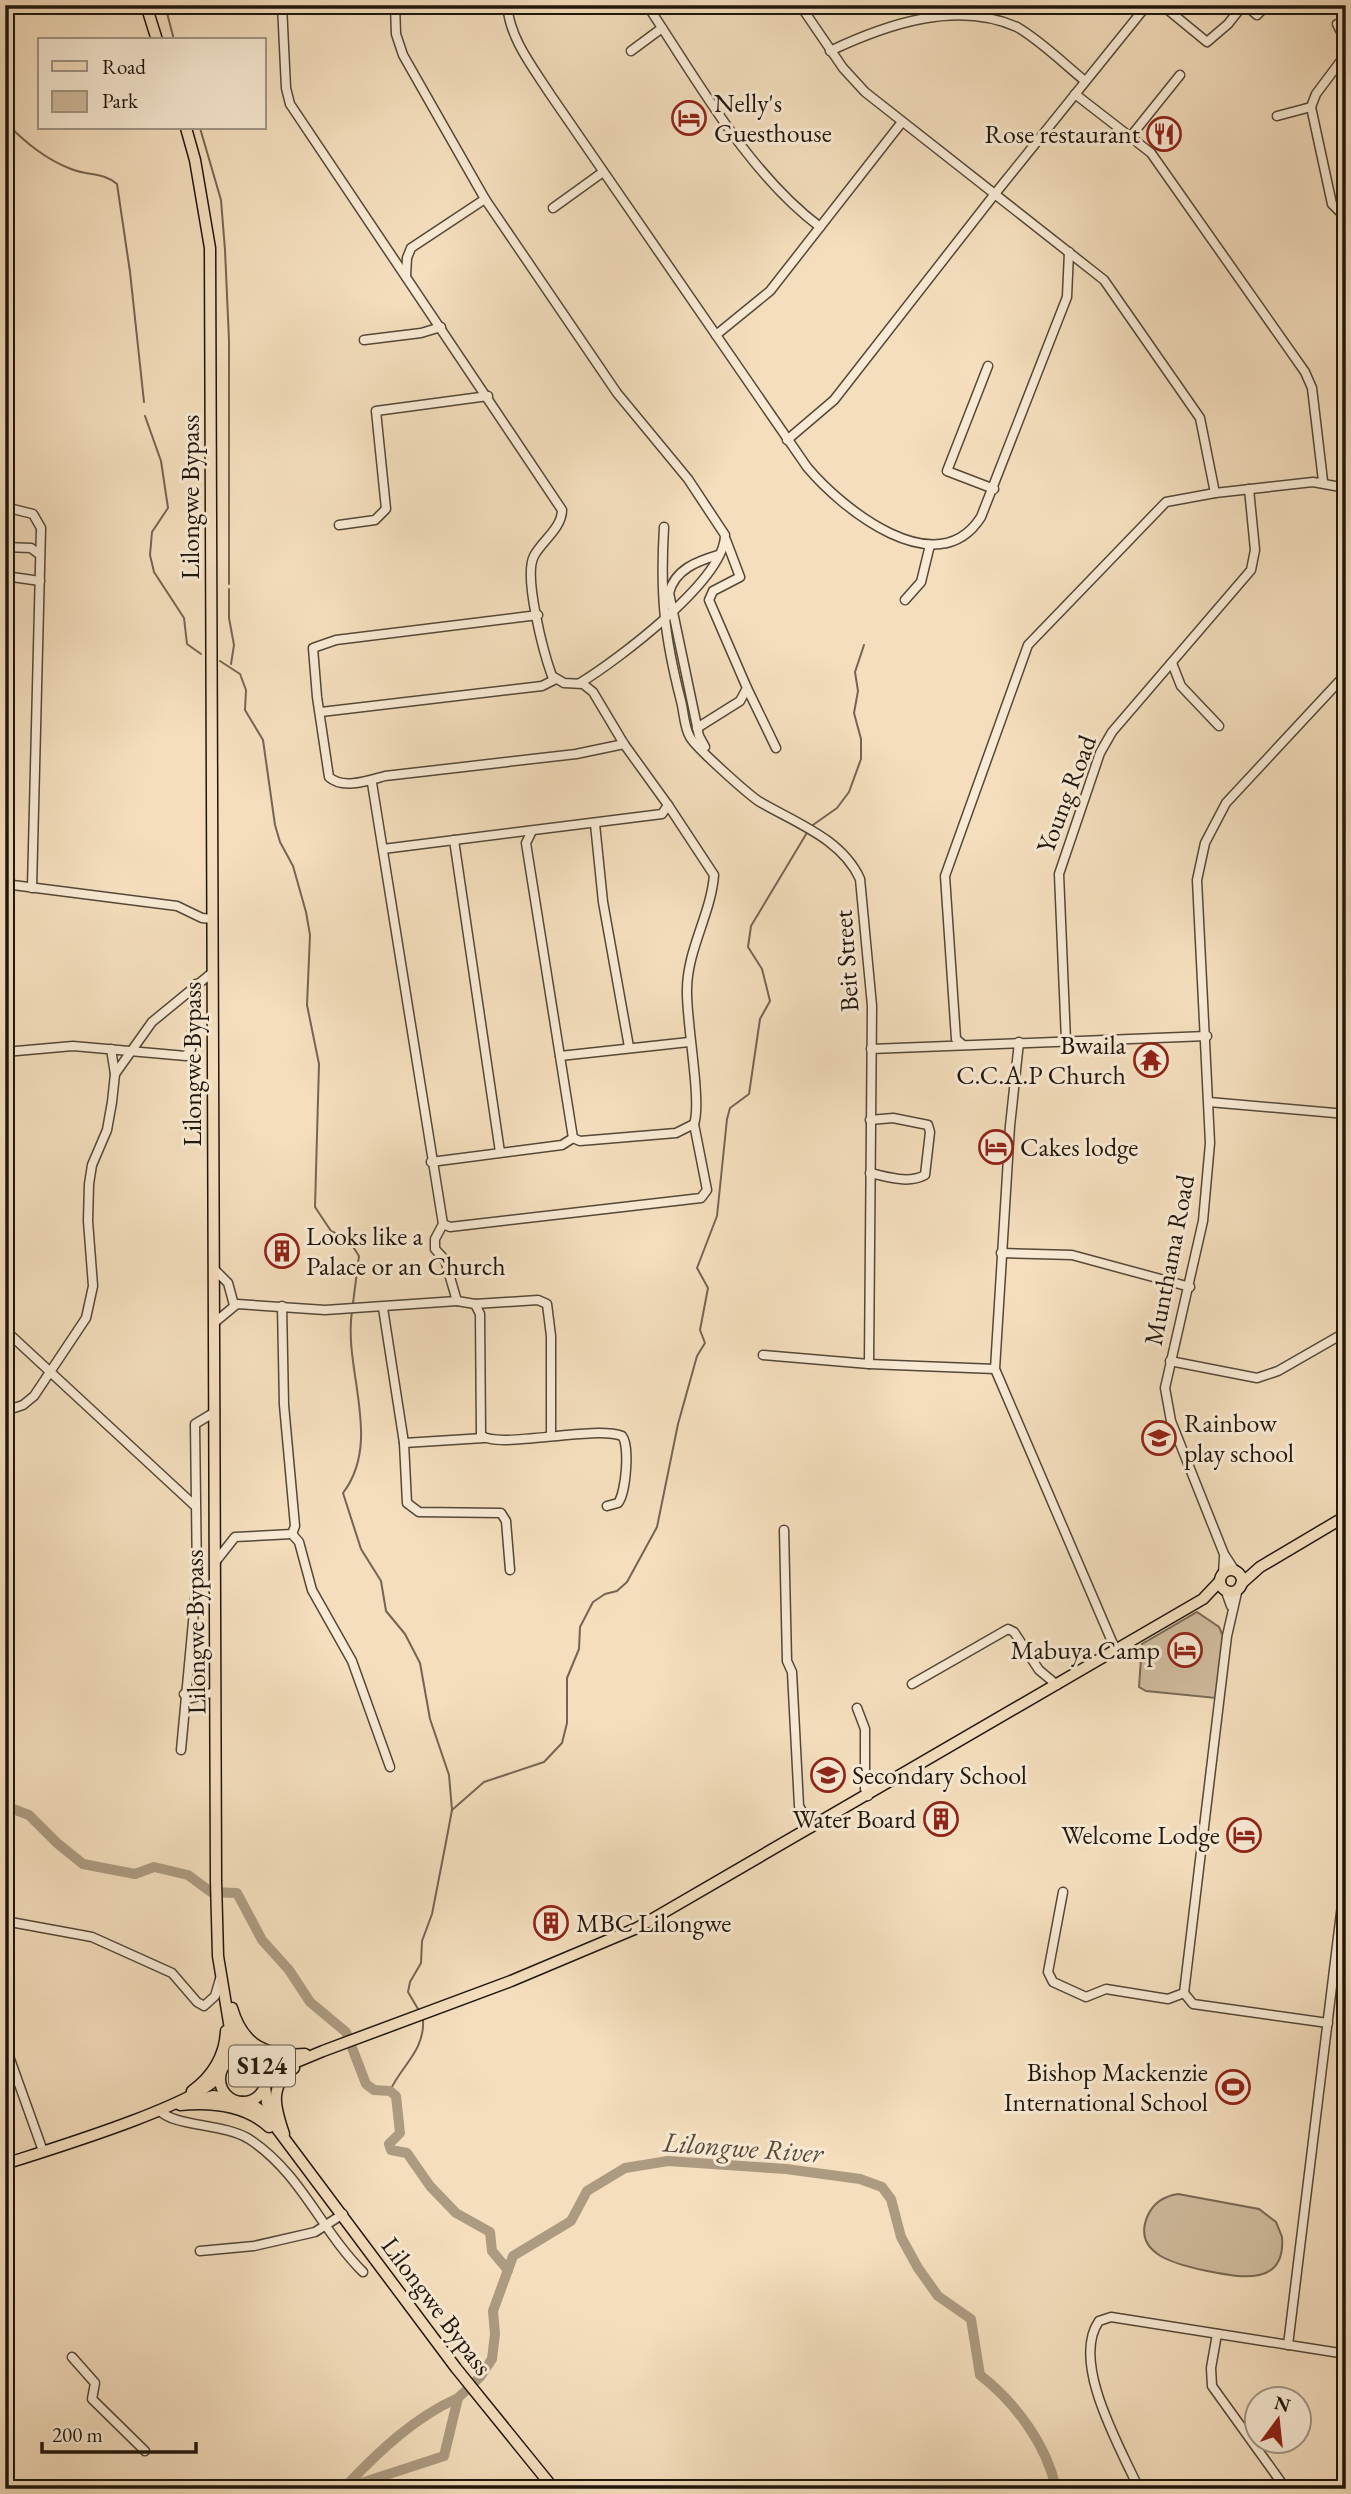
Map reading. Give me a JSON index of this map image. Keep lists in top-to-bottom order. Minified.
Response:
{"streets":{"main road":["Lilongwe Bypass","S124"],"street":["Young Road","Beit Street","Munthama Road"]},"crossings":[["Lilongwe Bypass","S124"],["Young Road","Beit Street"],["Beit Street","Munthama Road"],["Munthama Road","S124"]],"water":["Lilongwe River"],"places":{"hotel":["Nelly's Guesthouse","Cakes lodge","Mabuya Camp","Welcome Lodge"],"restaurant":["Rose restaurant"],"temple":["Bwaila C.C.A.P Church"],"building":["Looks like a Palace or an Church","Water Board","MBC Lilongwe"],"school or university":["Rainbow play school","Secondary School"],"sports":["Bishop Mackenzie International School"]},"legend":["Road","Park"],"scale_bar":"200 m","north":"top"}
